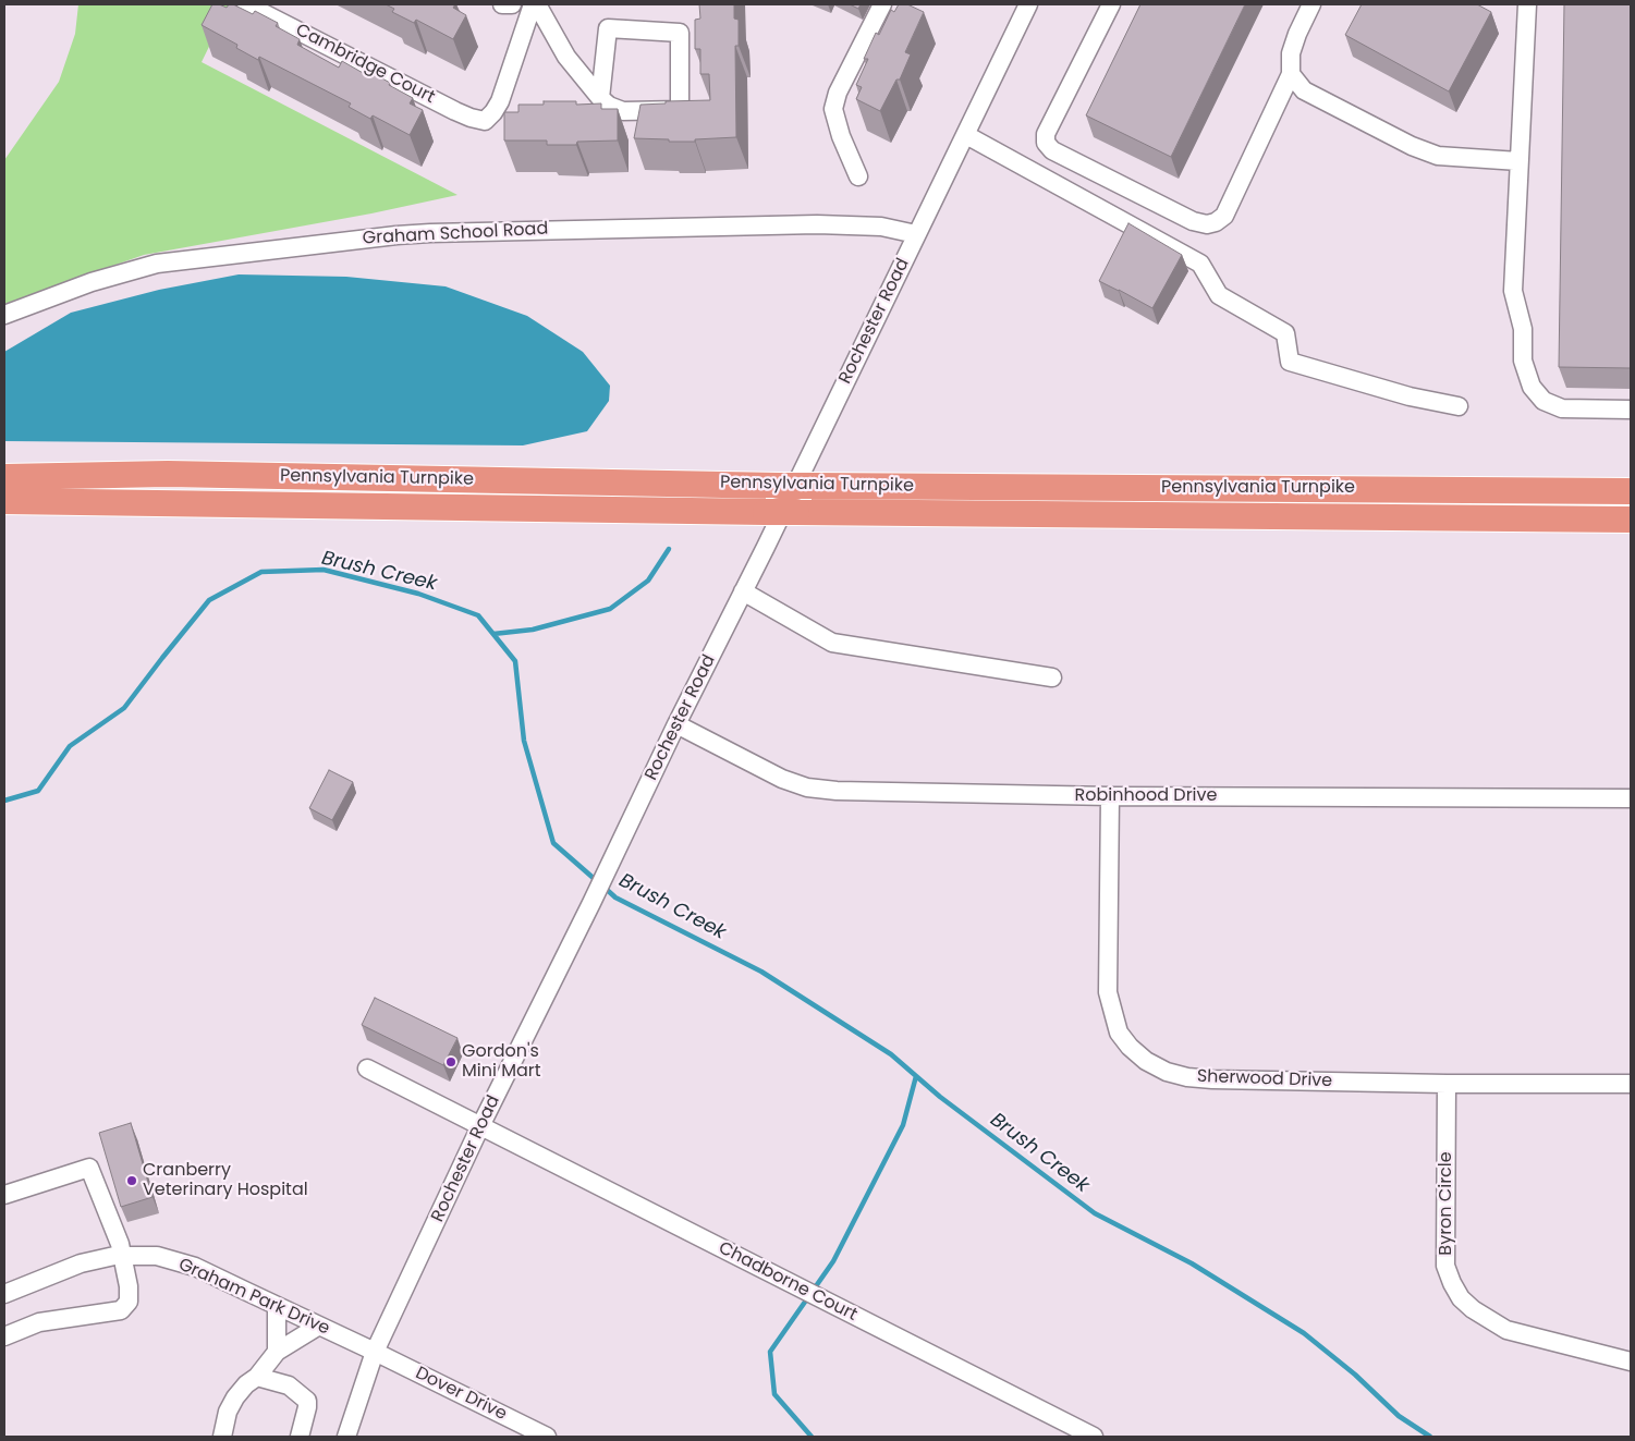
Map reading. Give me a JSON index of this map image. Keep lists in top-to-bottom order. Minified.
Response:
{"streets":{"highway":["Pennsylvania Turnpike"],"street":["Cambridge Court","Graham School Road","Rochester Road","Robinhood Drive","Sherwood Drive","Byron Circle","Chadborne Court","Graham Park Drive","Dover Drive"]},"crossings":[["Graham School Road","Rochester Road"],["Rochester Road","Robinhood Drive"],["Rochester Road","Chadborne Court"],["Rochester Road","Graham Park Drive"],["Rochester Road","Dover Drive"],["Robinhood Drive","Sherwood Drive"],["Sherwood Drive","Byron Circle"],["Graham Park Drive","Dover Drive"]],"water":["Brush Creek"],"places":["Gordon's Mini Mart","Cranberry Veterinary Hospital"]}
